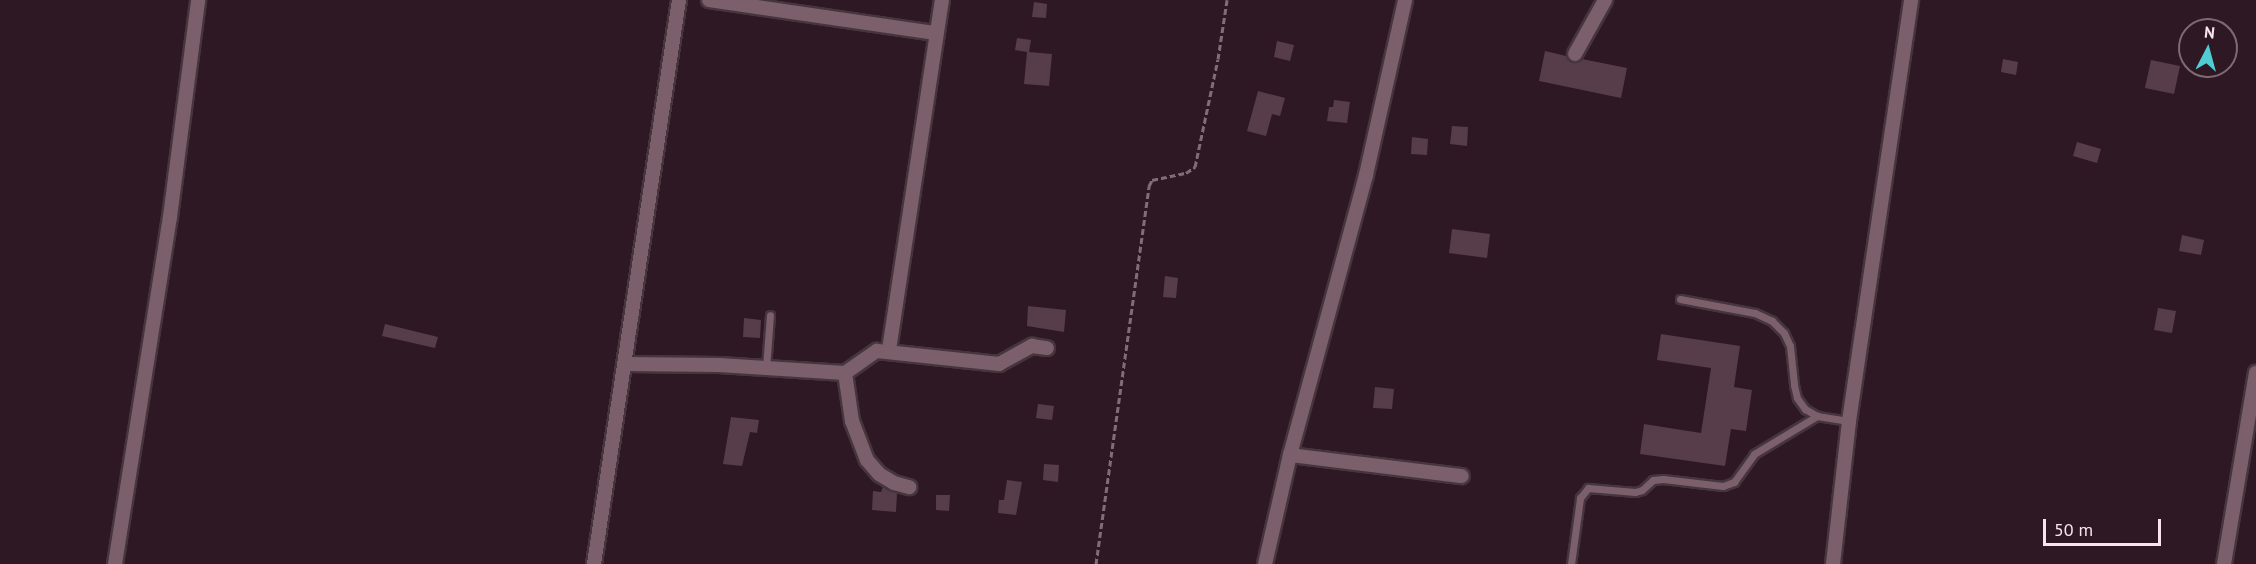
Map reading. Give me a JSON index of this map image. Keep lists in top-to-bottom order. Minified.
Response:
{"scale_bar":"50 m","north":"top"}
